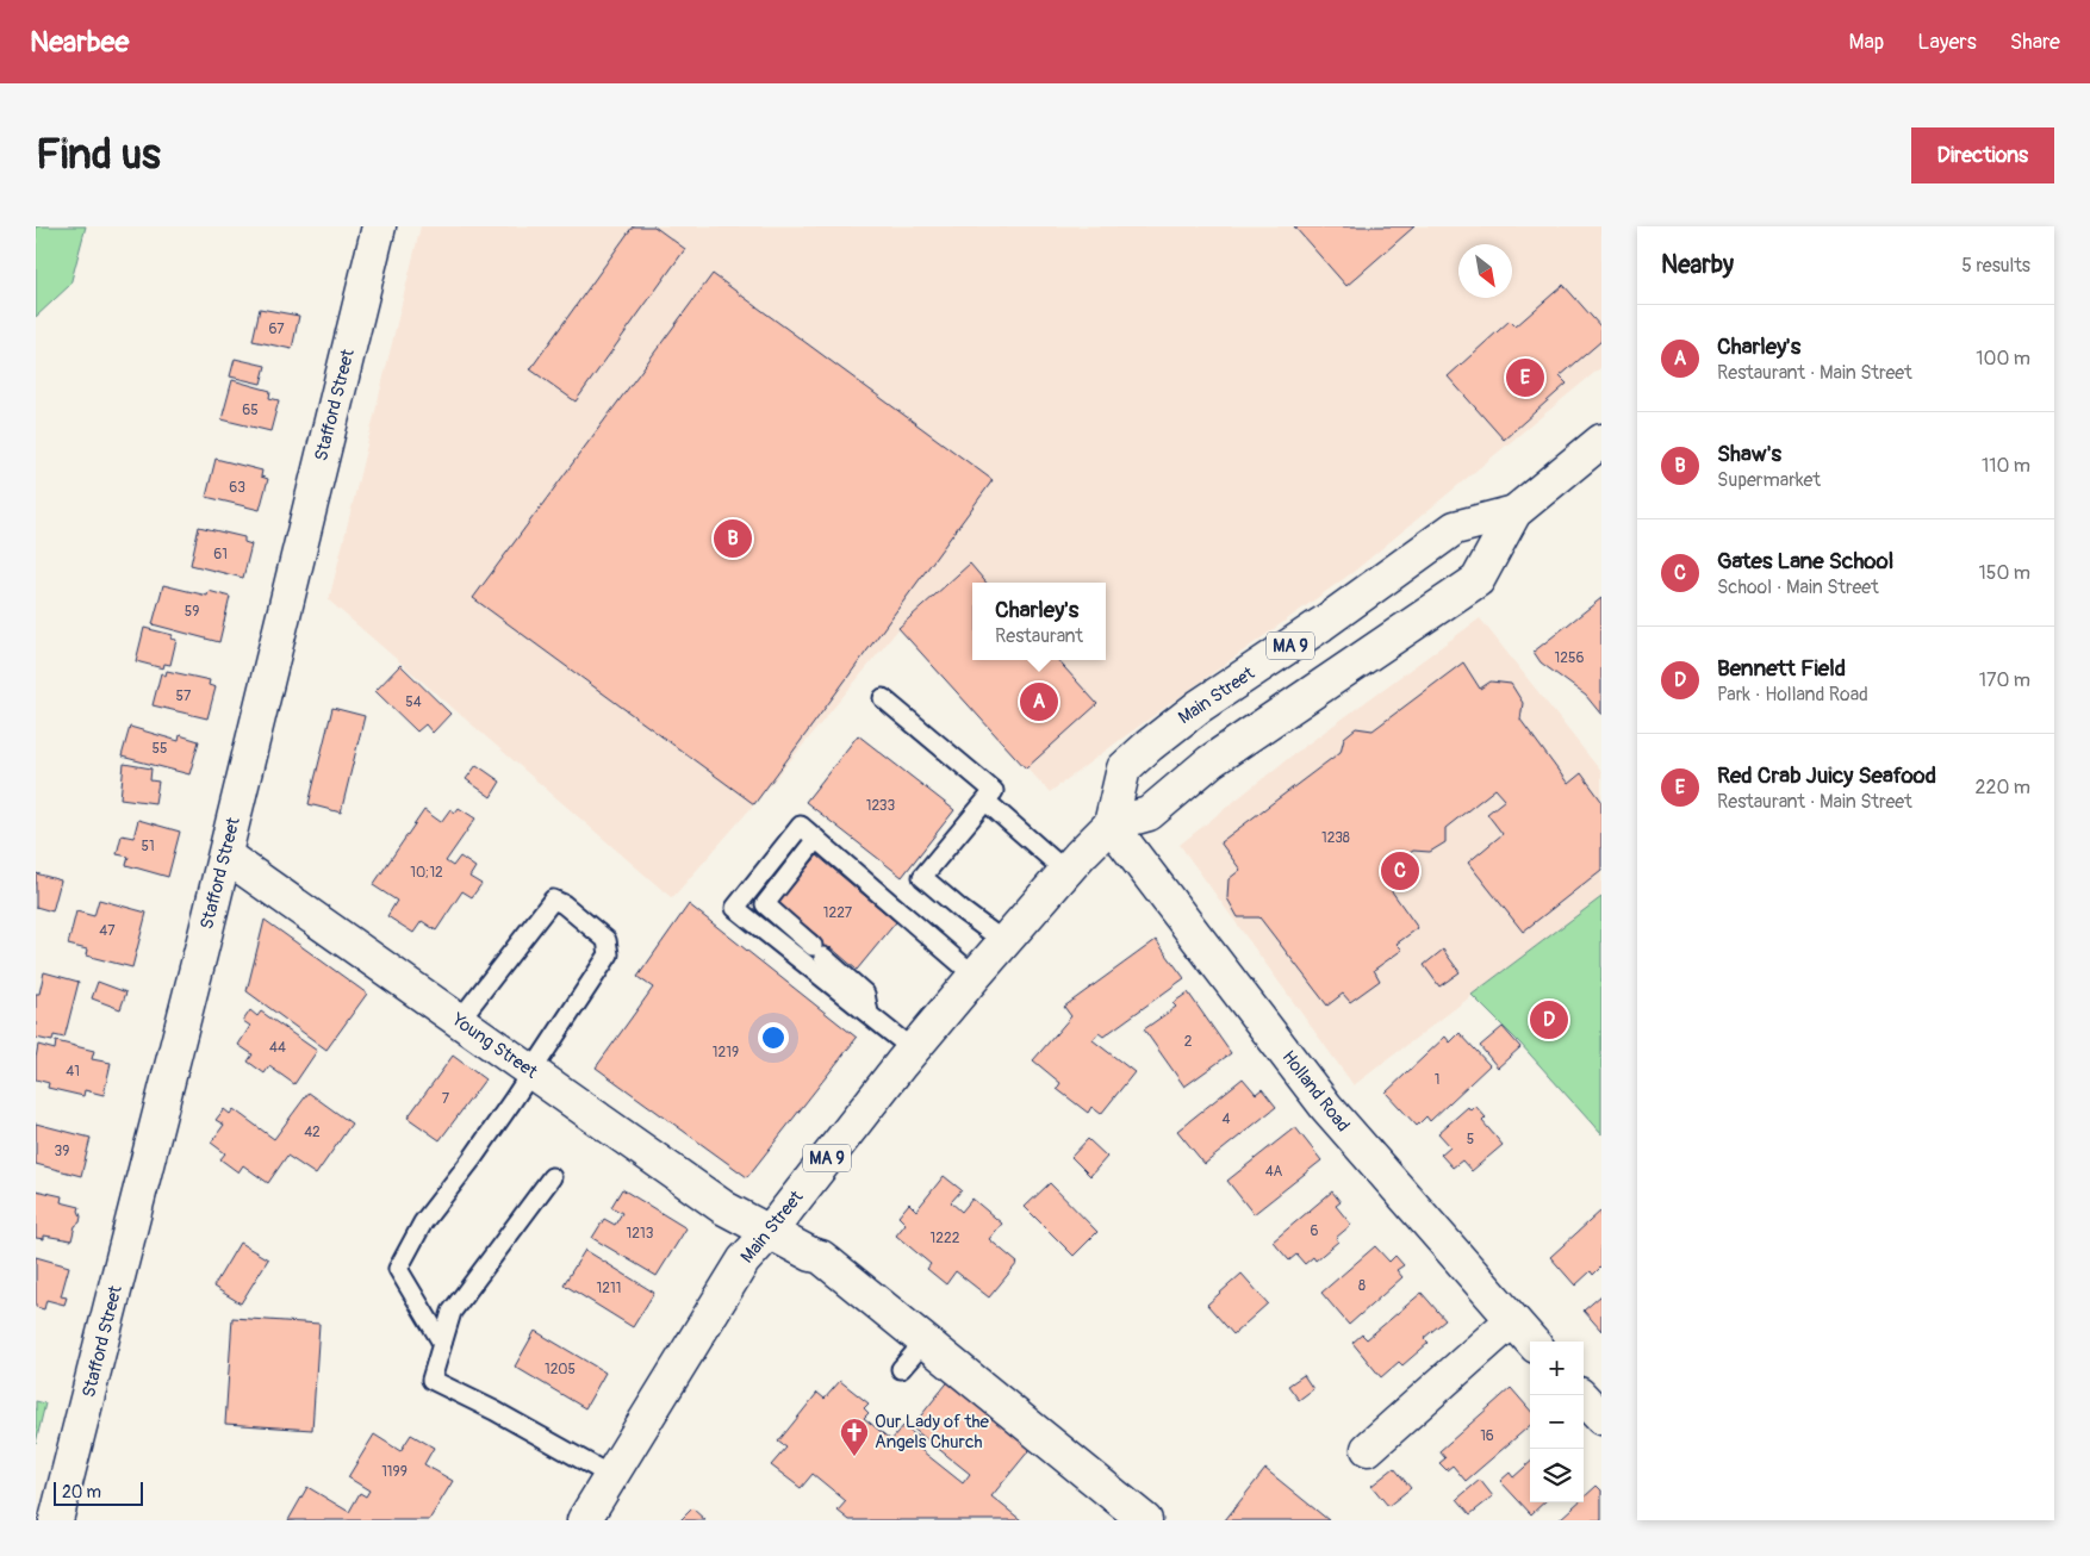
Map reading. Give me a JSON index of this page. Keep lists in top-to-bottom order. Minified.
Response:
{"streets":{"main road":["Stafford Street","MA 9","Main Street","Young Street","Holland Road"]},"crossings":[["Stafford Street","Young Street"],["Main Street","Young Street"],["Main Street","Holland Road"]],"places":{"church":["Our Lady of the Angels Church"]},"house_numbers":["67","65","63","61","59","1256","57","54","55","1233","1238","51","10;12","1227","47","2","44","1219","41","1","7","4","42","5","39","4A","6","1213","1222","8","1211","1205","16","1199"],"scale_bar":"20 m","north":"bottom right","page":{"header":"Nearbee","nav":["Map","Layers","Share"],"buttons":"Directions","title":"Find us","heading":["Nearby","5 results"],"list":[{"mark":"A","name":"Charley's","note":"Restaurant · Main Street","value":"100 m"},{"mark":"B","name":"Shaw's","note":"Supermarket","value":"110 m"},{"mark":"C","name":"Gates Lane School","note":"School · Main Street","value":"150 m"},{"mark":"D","name":"Bennett Field","note":"Park · Holland Road","value":"170 m"},{"mark":"E","name":"Red Crab Juicy Seafood","note":"Restaurant · Main Street","value":"220 m"}],"pins":["E","B","A","C","D"],"popup":["Charley's","Restaurant"],"map_buttons":["+","−"],"scale":"20 m"}}
